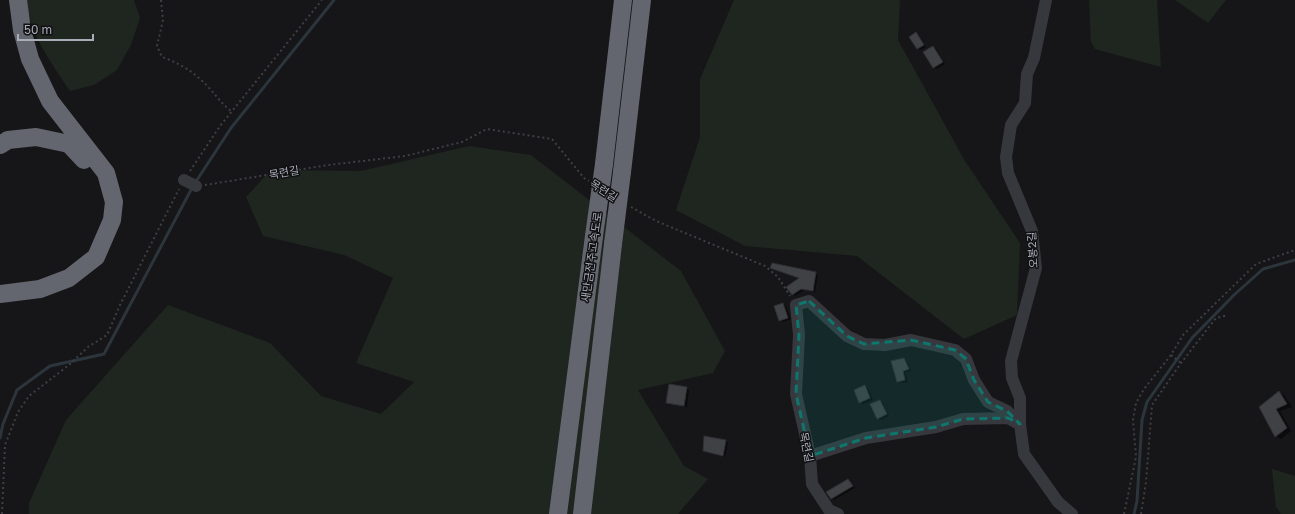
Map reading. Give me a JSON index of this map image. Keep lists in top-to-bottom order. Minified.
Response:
{"streets":{"highway":["새만금전주고속도로"],"street":["목련길","오봉2길"]},"scale_bar":"50 m"}
